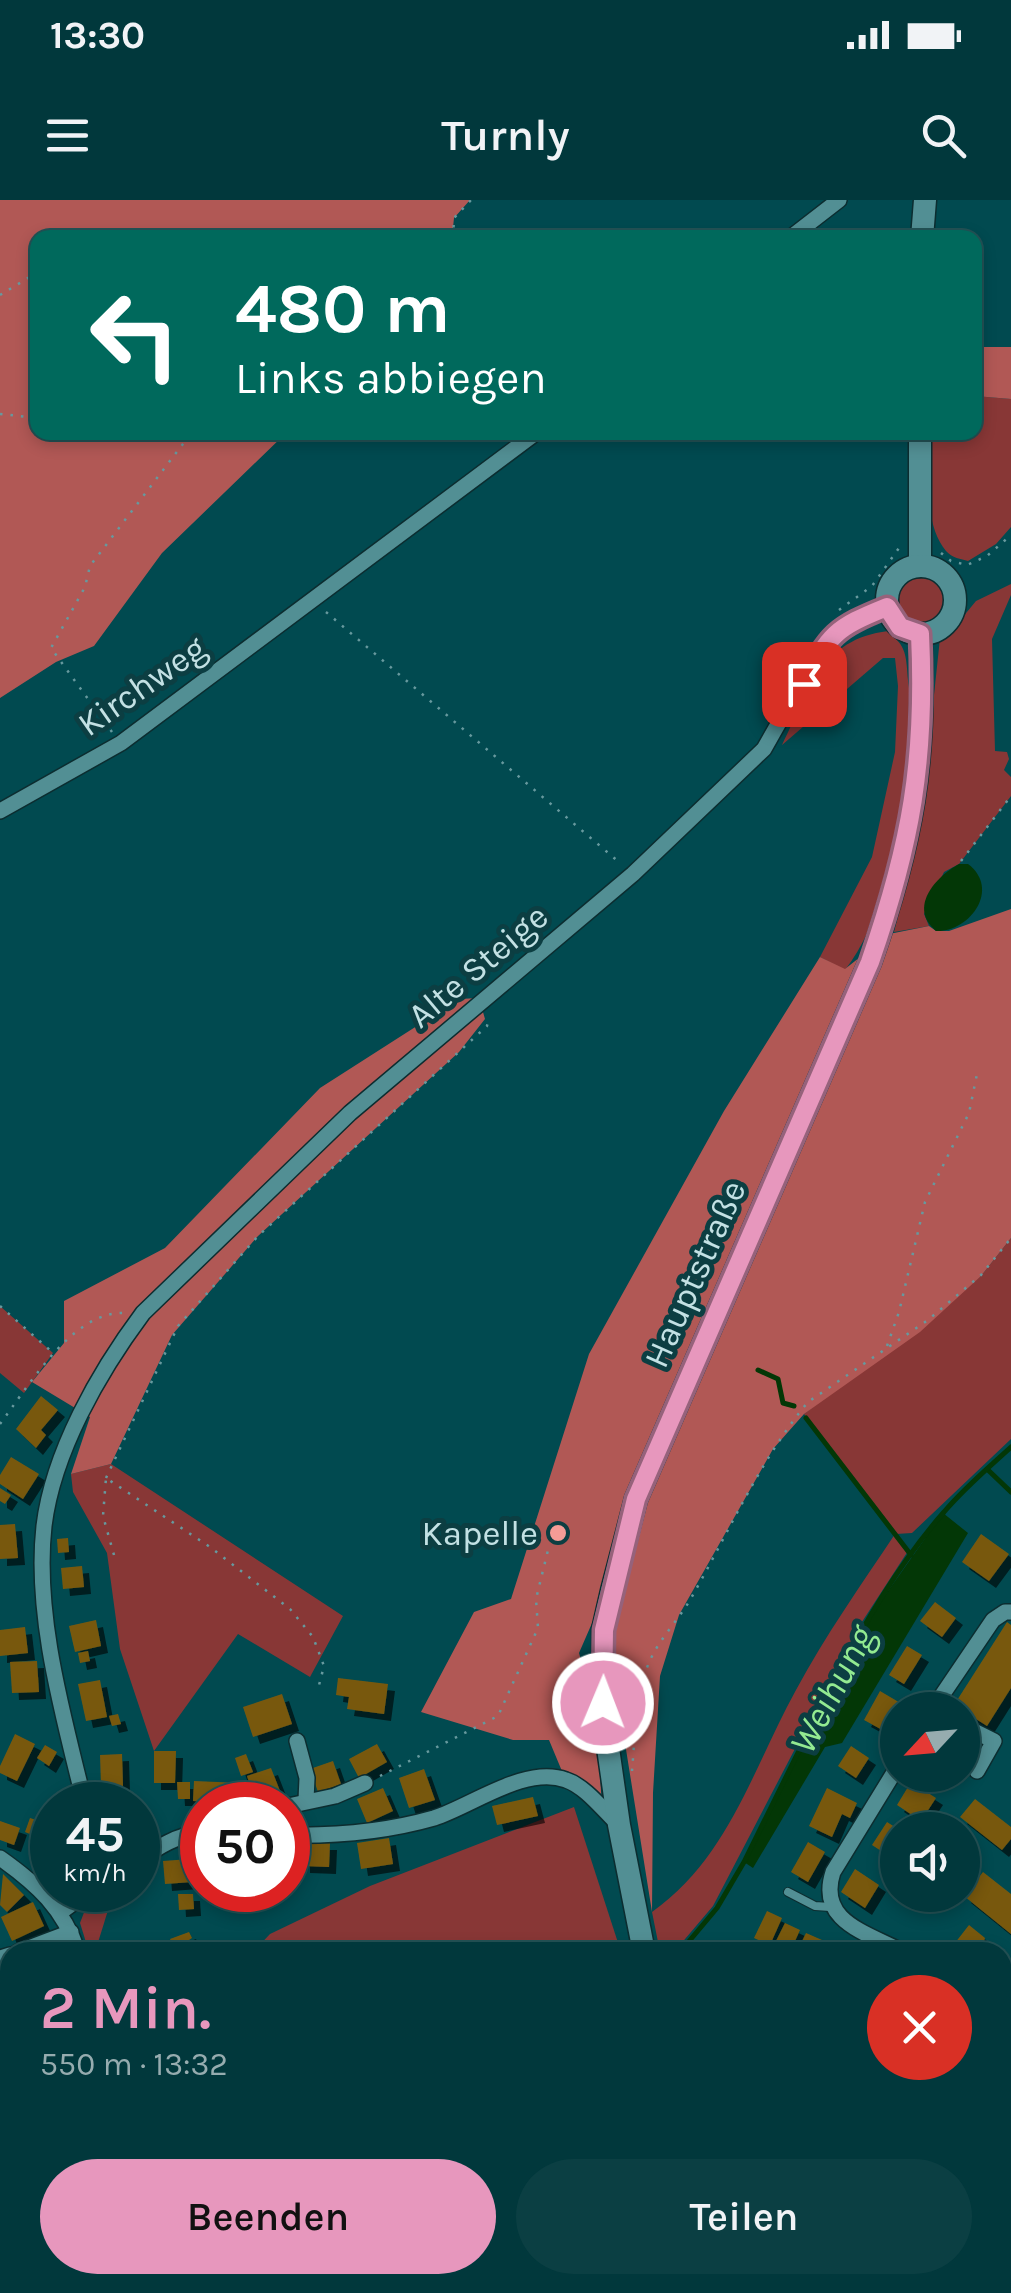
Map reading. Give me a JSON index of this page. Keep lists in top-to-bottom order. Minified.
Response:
{"streets":{"main road":["Hauptstraße"],"street":["Kirchweg","Alte Steige"]},"crossings":[["Alte Steige","Hauptstraße"]],"water":["Weihung"],"places":["Kapelle"],"north":"bottom left","page":{"status":"13:30","header":"Turnly","turn":["480 m","Links abbiegen"],"speed":"45 km/h","limit":"50","heading":["2 Min.","550 m · 13:32"],"buttons":["Beenden","Teilen"]}}
